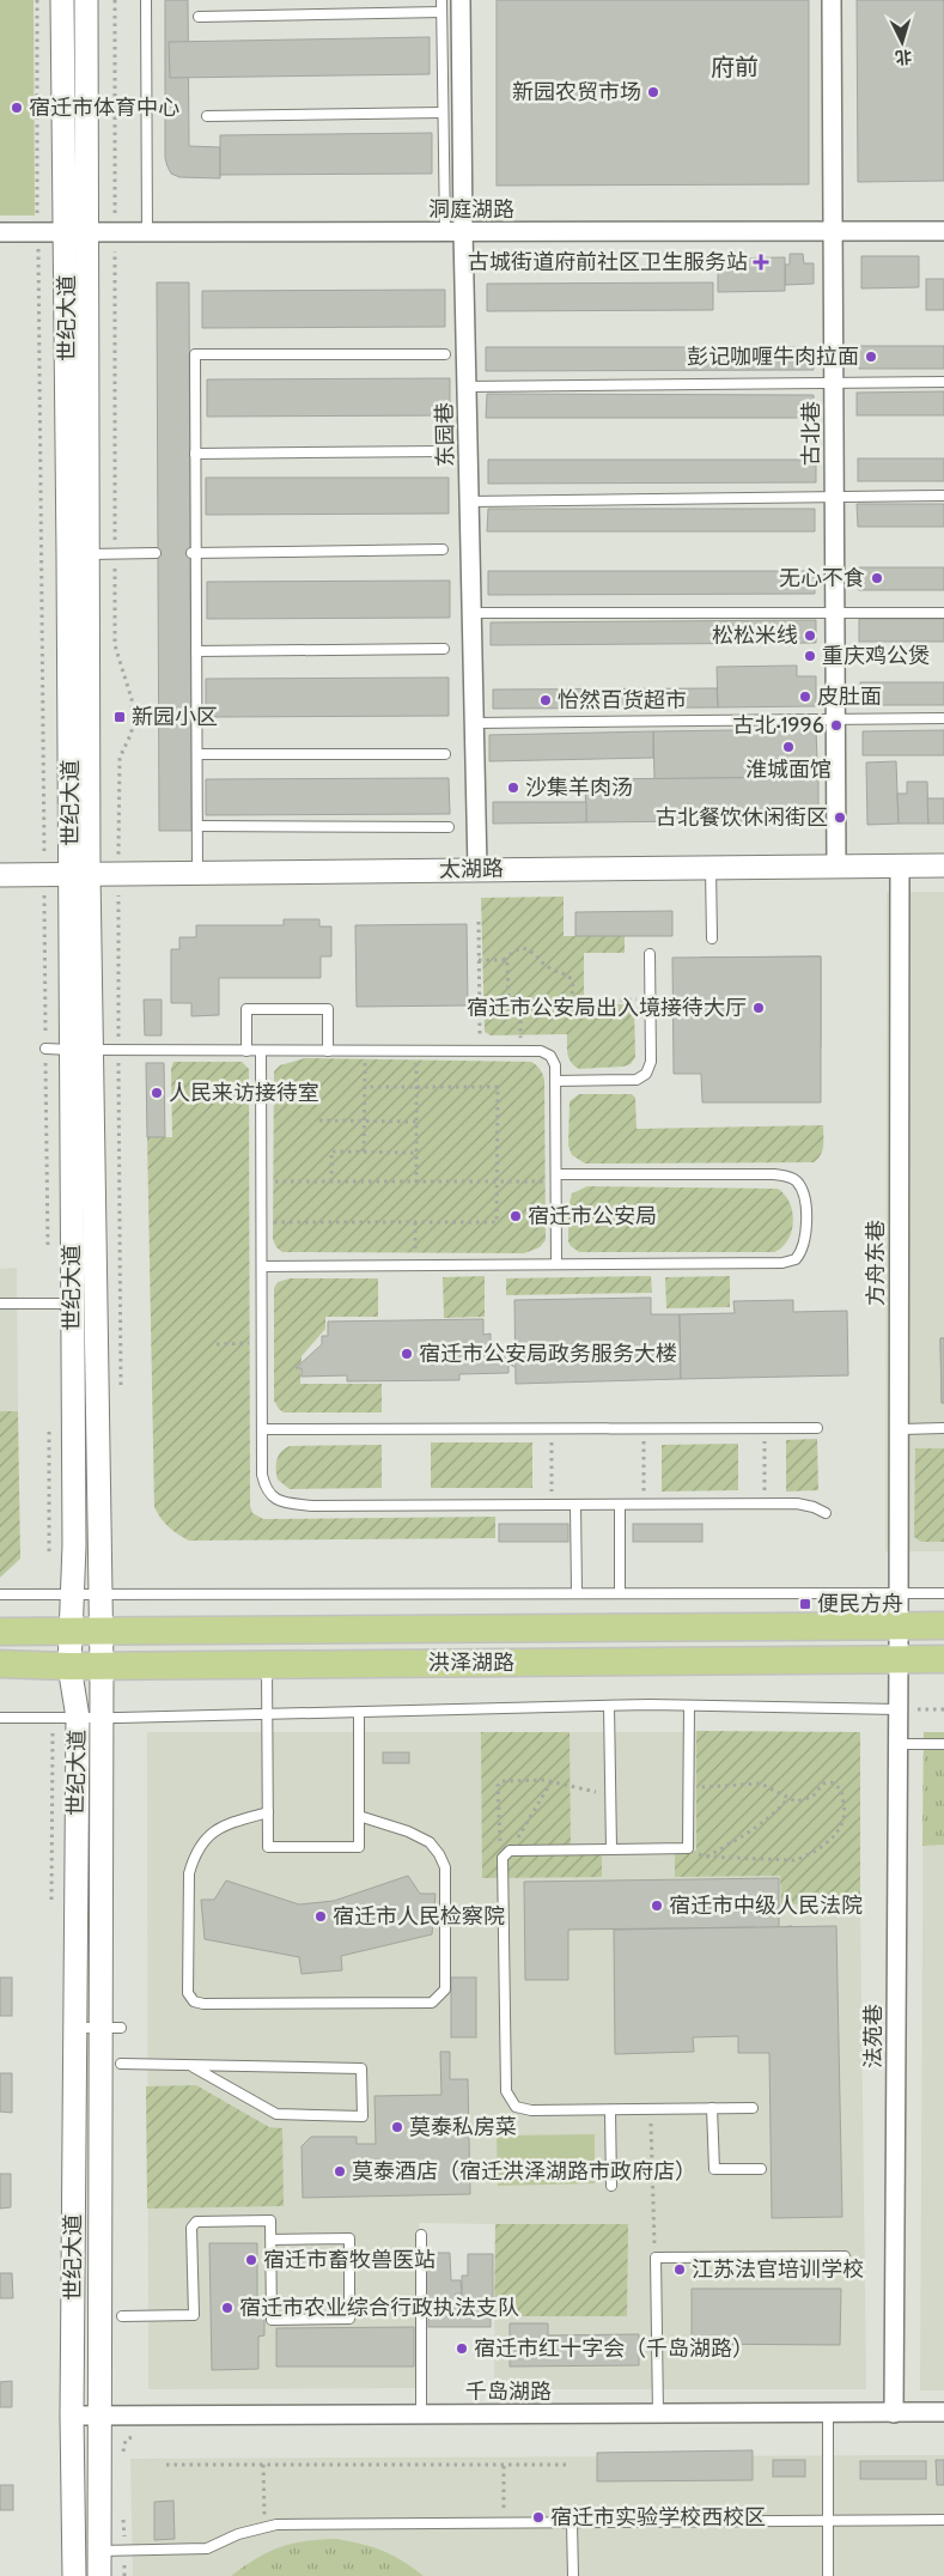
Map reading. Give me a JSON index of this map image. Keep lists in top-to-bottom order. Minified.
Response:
{"streets":{"main road":["洪泽湖路"],"street":["洞庭湖路","世纪大道","古北巷","东园巷","太湖路","方舟东巷","法苑巷","千岛湖路"]},"crossings":[["洞庭湖路","世纪大道"],["洞庭湖路","古北巷"],["洞庭湖路","东园巷"],["世纪大道","太湖路"],["世纪大道","洪泽湖路"],["世纪大道","千岛湖路"],["古北巷","太湖路"],["东园巷","太湖路"],["太湖路","方舟东巷"],["方舟东巷","洪泽湖路"],["方舟东巷","法苑巷"],["洪泽湖路","法苑巷"],["法苑巷","千岛湖路"]],"districts":["府前"],"places":{"other":["新园农贸市场","宿迁市体育中心","彭记咖喱牛肉拉面","无心不食","松松米线","重庆鸡公煲","皮肚面","怡然百货超市","古北·1996","淮城面馆","沙集羊肉汤","古北餐饮休闲街区","宿迁市公安局出入境接待大厅","人民来访接待室","宿迁市公安局","宿迁市公安局政务服务大楼","宿迁市中级人民法院","宿迁市人民检察院","莫泰私房菜","莫泰酒店（宿迁洪泽湖路市政府店）","宿迁市畜牧兽医站","江苏法官培训学校","宿迁市农业综合行政执法支队","宿迁市红十字会（千岛湖路）","宿迁市实验学校西校区"],"health":["古城街道府前社区卫生服务站"],"transit":["新园小区","便民方舟"]},"north":"bottom"}
